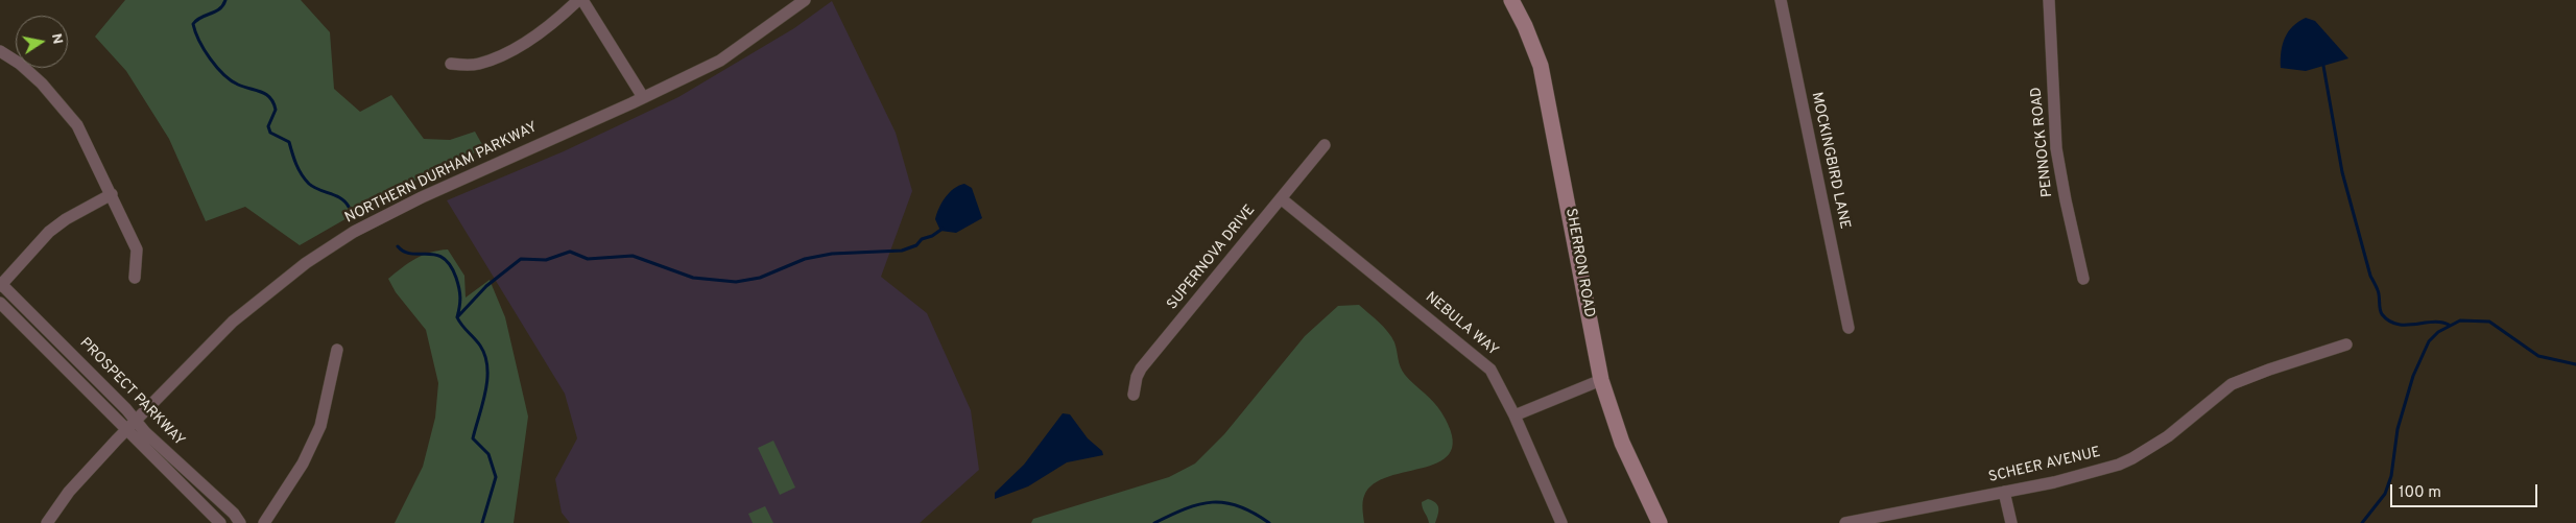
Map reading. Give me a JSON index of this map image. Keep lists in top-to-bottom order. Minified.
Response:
{"streets":{"main road":["SHERRON ROAD"],"street":["PENNOCK ROAD","MOCKINGBIRD LANE","NORTHERN DURHAM PARKWAY","SUPERNOVA DRIVE","NEBULA WAY","PROSPECT PARKWAY","SCHEER AVENUE"]},"crossings":[["NORTHERN DURHAM PARKWAY","PROSPECT PARKWAY"],["SUPERNOVA DRIVE","NEBULA WAY"]],"scale_bar":"100 m","north":"right"}
